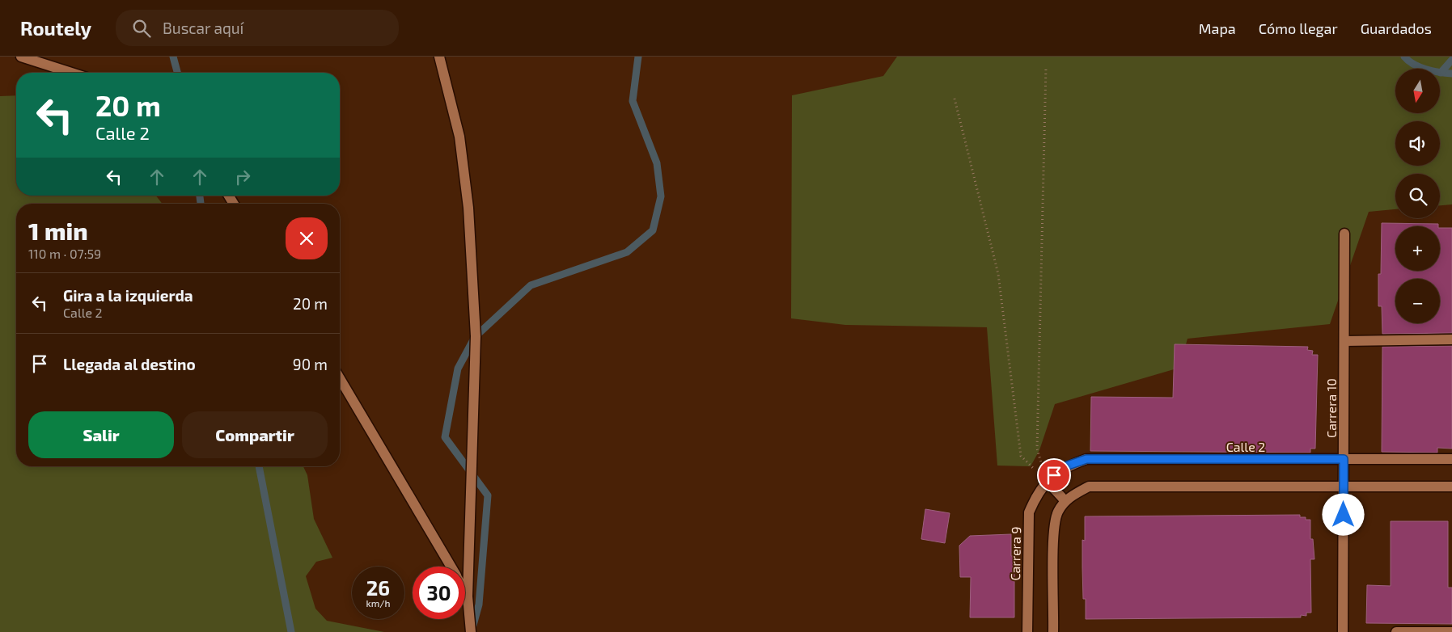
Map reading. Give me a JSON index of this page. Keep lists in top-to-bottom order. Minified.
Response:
{"streets":{"street":["Carrera 10","Calle 2","Carrera 9"]},"crossings":[["Carrera 10","Calle 2"],["Calle 2","Carrera 9"]],"north":"bottom","page":{"header":"Routely","search":"Buscar aquí","nav":["Mapa","Cómo llegar","Guardados"],"map_buttons":["+","−"],"turn":["20 m","Calle 2"],"heading":["1 min","110 m · 07:59"],"list":[{"name":"Gira a la izquierda","note":"Calle 2","value":"20 m"},{"name":"Llegada al destino","value":"90 m"}],"buttons":["Salir","Compartir"],"speed":"26 km/h","limit":"30"}}
